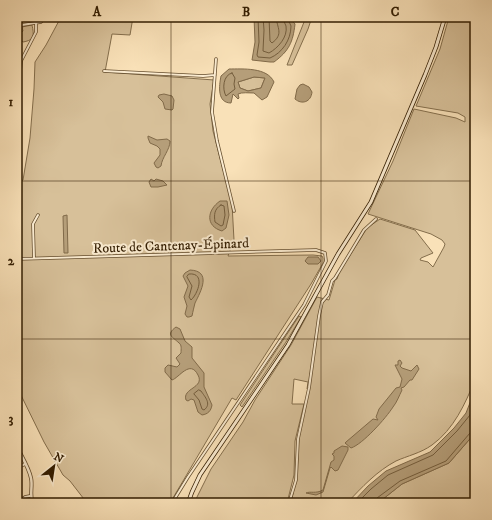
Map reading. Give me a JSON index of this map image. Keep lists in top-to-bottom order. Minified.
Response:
{"streets":{"street":["Route de Cantenay-Épinard"]},"north":"top right","grid":{"columns":["A","B","C"],"rows":["1","2","3"]}}
